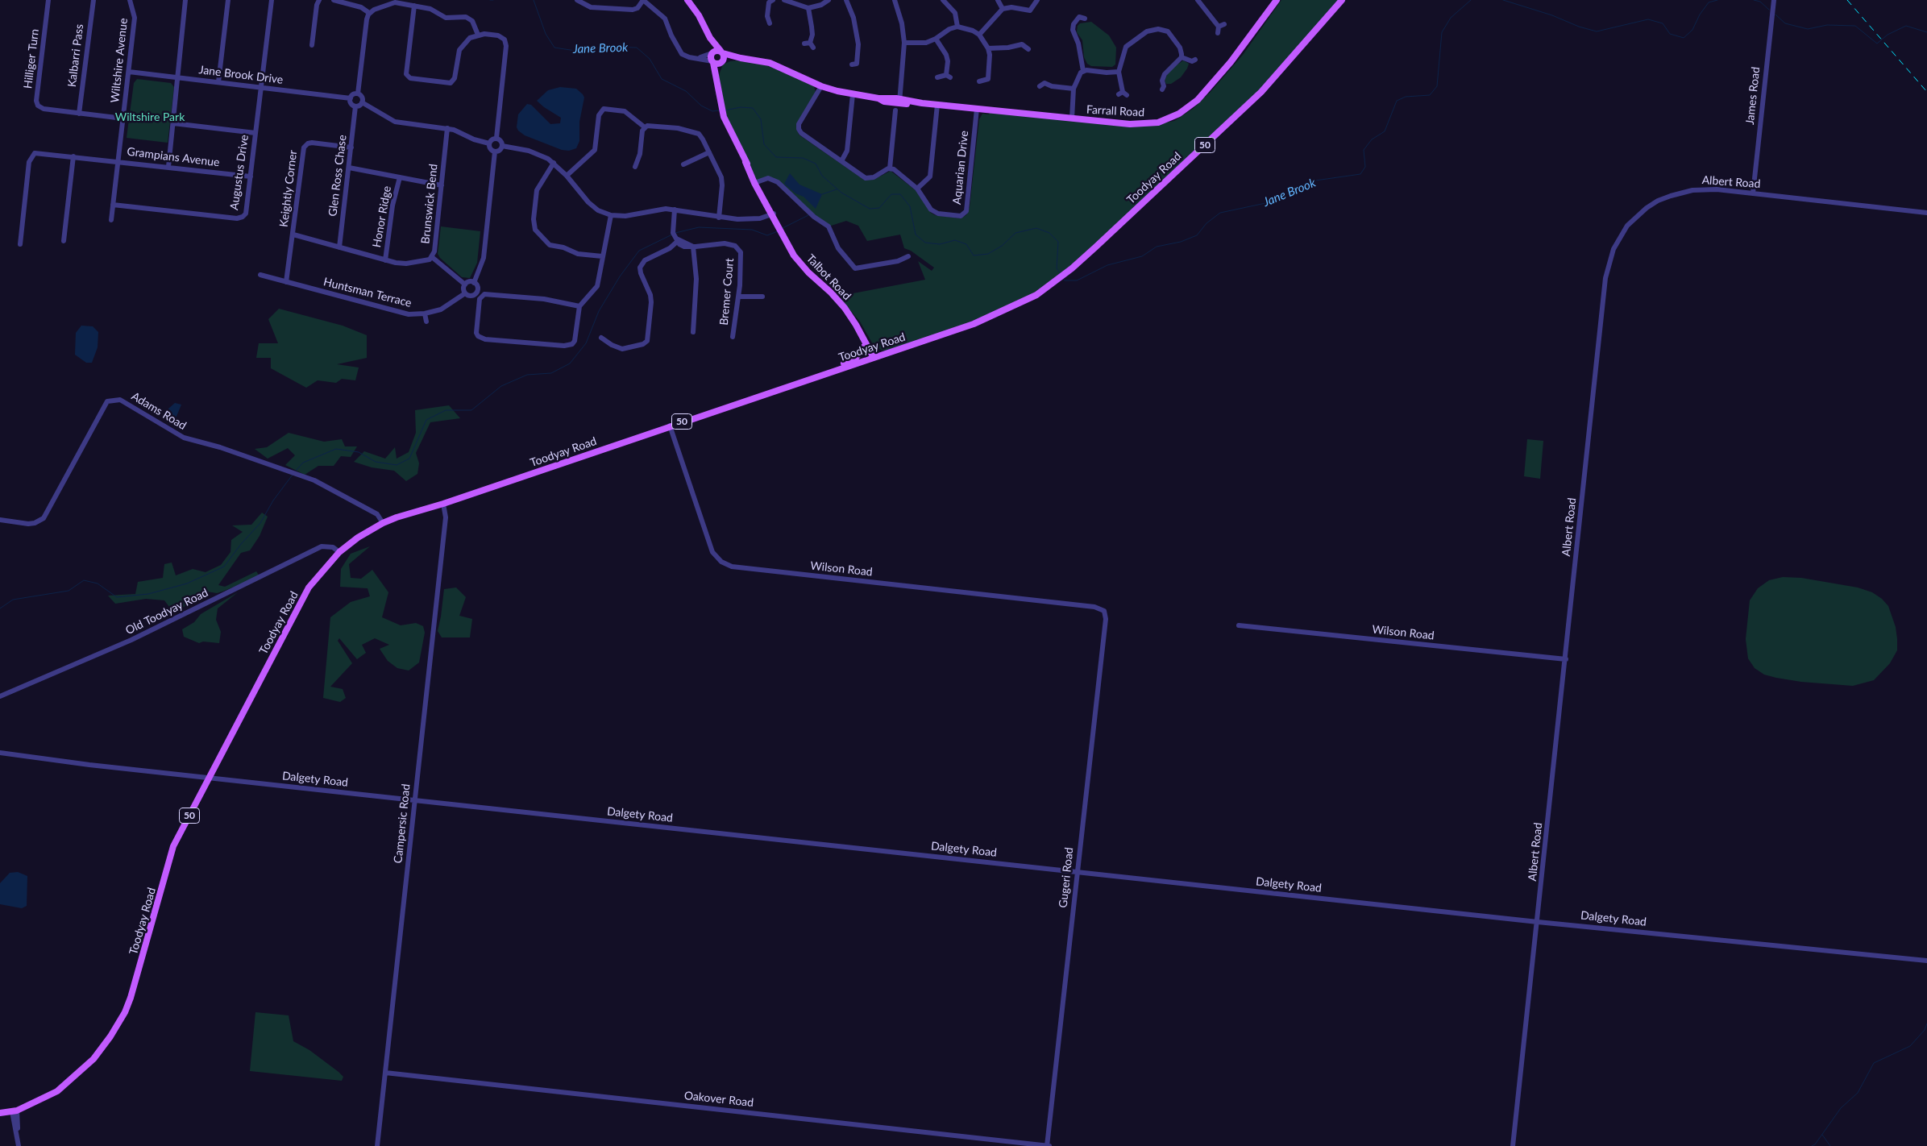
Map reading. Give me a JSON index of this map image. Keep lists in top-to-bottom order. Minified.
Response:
{"streets":{"main road":["Farrall Road","50","Toodyay Road","Talbot Road"],"street":["Kalbarri Pass","Hilliger Turn","Wiltshire Avenue","Jane Brook Drive","James Road","Grampians Avenue","Aquarian Drive","Augustus Drive","Glen Ross Chase","Albert Road","Keightly Corner","Brunswick Bend","Honor Ridge","Bremer Court","Huntsman Terrace","Adams Road","Wilson Road","Old Toodyay Road","Dalgety Road","Campersic Road","Gugeri Road","Oakover Road"]},"crossings":[["Kalbarri Pass","Hilliger Turn"],["Hilliger Turn","Wiltshire Avenue"],["Wiltshire Avenue","Jane Brook Drive"],["Wiltshire Avenue","Grampians Avenue"],["Wiltshire Avenue","Augustus Drive"],["Jane Brook Drive","Augustus Drive"],["Jane Brook Drive","Glen Ross Chase"],["James Road","Albert Road"],["Farrall Road","Aquarian Drive"],["Farrall Road","Talbot Road"],["Grampians Avenue","Augustus Drive"],["Glen Ross Chase","Keightly Corner"],["Glen Ross Chase","Brunswick Bend"],["Toodyay Road","Talbot Road"],["Toodyay Road","Adams Road"],["Toodyay Road","Wilson Road"],["Toodyay Road","Old Toodyay Road"],["Toodyay Road","Dalgety Road"],["Toodyay Road","Campersic Road"],["Albert Road","Wilson Road"],["Albert Road","Dalgety Road"],["Keightly Corner","Brunswick Bend"],["Keightly Corner","Huntsman Terrace"],["Brunswick Bend","Honor Ridge"],["Wilson Road","Gugeri Road"],["Dalgety Road","Campersic Road"],["Dalgety Road","Gugeri Road"],["Campersic Road","Oakover Road"],["Gugeri Road","Oakover Road"]],"water":["Jane Brook"],"parks":["Wiltshire Park"]}
